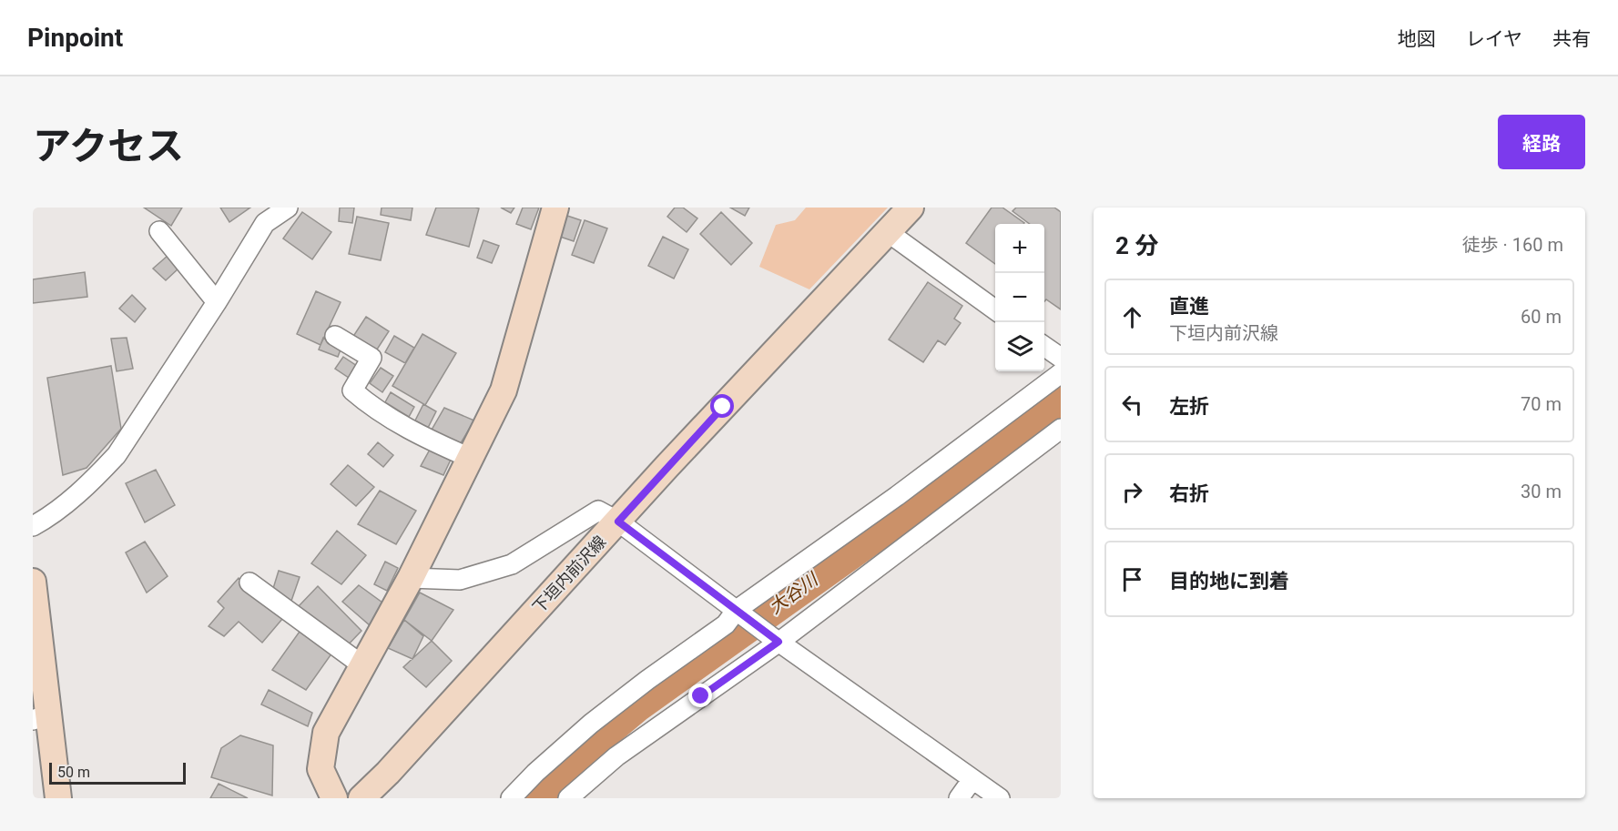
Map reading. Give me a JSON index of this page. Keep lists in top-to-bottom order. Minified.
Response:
{"streets":{"main road":["下垣内前沢線"]},"water":["大谷川"],"scale_bar":"50 m","page":{"header":"Pinpoint","nav":["地図","レイヤ","共有"],"title":"アクセス","buttons":"経路","heading":["2 分","徒歩 · 160 m"],"map_buttons":["+","−"],"list":[["直進","下垣内前沢線","60 m"],["左折","70 m"],["右折","30 m"],"目的地に到着"],"scale":"50 m"}}
